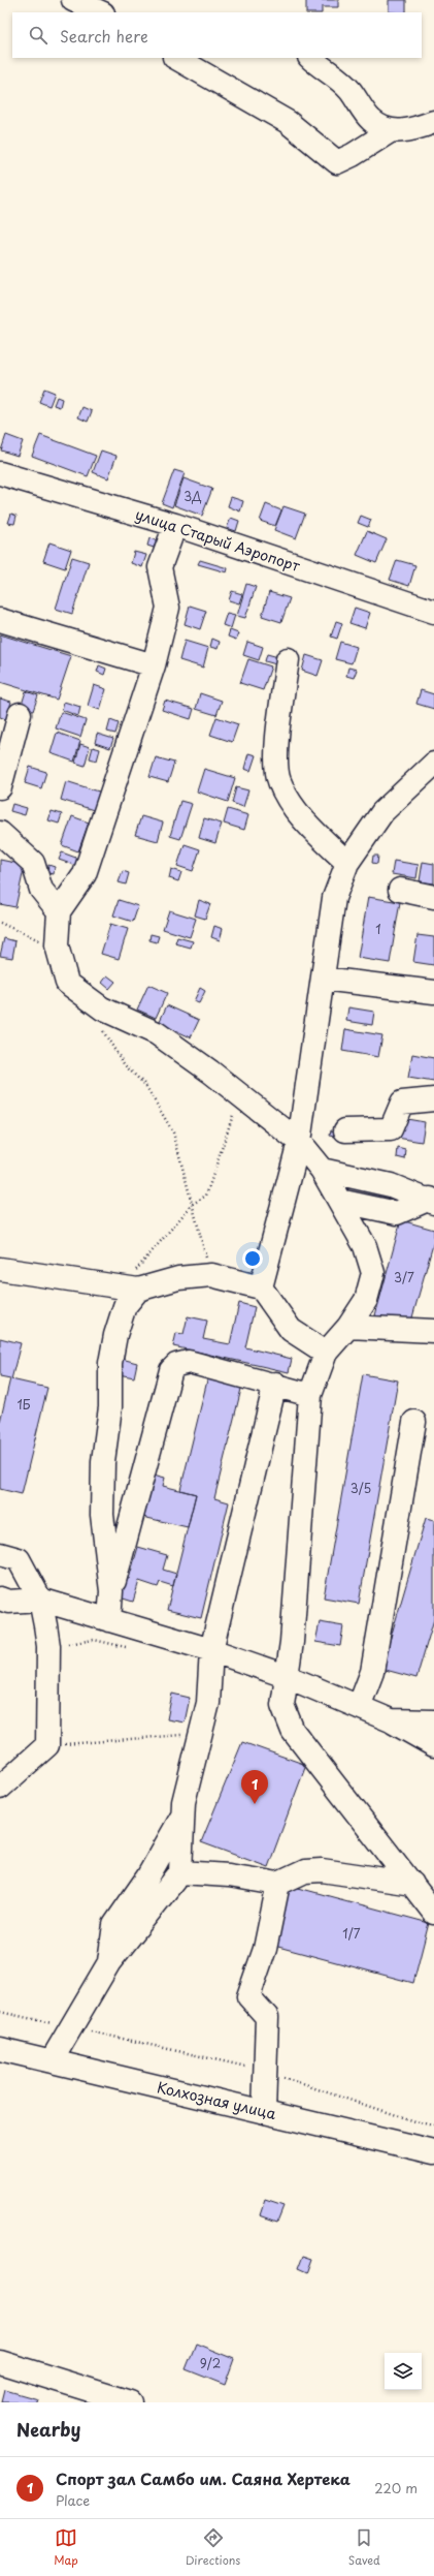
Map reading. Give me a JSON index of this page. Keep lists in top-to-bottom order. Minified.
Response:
{"streets":{"street":["улица Старый Аэропорт","Колхозная улица"]},"house_numbers":["3Д","1","3/7","1Б","3/5","1/7","9/2"],"page":{"search":"Search here","pins":"1","heading":"Nearby","list":[{"mark":"1","name":"Спорт зал Самбо им. Саяна Хертека","note":"Place","value":"220 m"}],"nav":["Map","Directions","Saved"]}}
